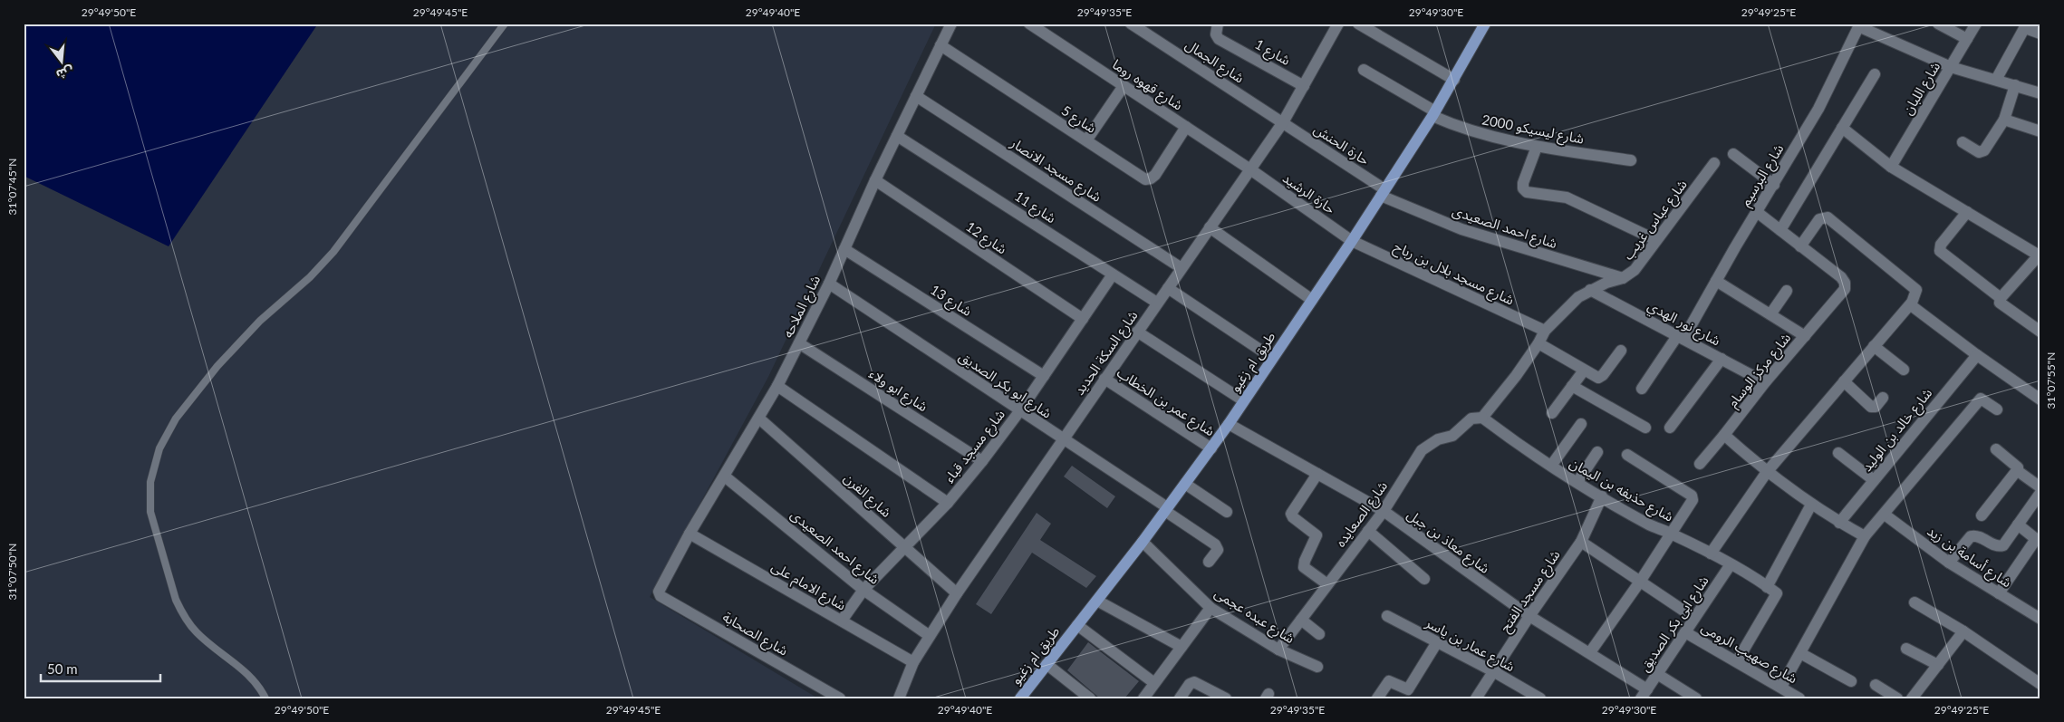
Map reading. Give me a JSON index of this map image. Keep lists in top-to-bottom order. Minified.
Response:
{"streets":{"main road":["طريق ام زغيو"],"street":["شارع 1","شارع الجمال","شارع قهوه روما","شارع اللبان","شارع 5","شارع ليسيكو 2000","حارة الحنش","شارع مسجد الانصار","شارع البرسيم","حارة الرشيد","شارع 11","شارع عباس غريب","شارع احمد الصعيدى","شارع 12","شارع مسجد بلال بن رباح","شارع 13","شارع الملاحه","شارع نور الهدي","شارع السكة الحديد","شارع مركز الوسام","شارع ابو بكر الصديق","شارع ابو ولاء","شارع عمر بن الخطاب","شارع خالد بن الوليد","شارع مسجد قباء","شارع حذيفه بن اليمان","شارع الفرن","شارع الصعايده","شارع معاذ بن جبل","شارع أسامة بن زيد","شارع الامام على","شارع مسجد الفتح","شارع عبده عجمى","شارع ابى بكر الصديق","شارع الصحابة","شارع عمار بن ياسر","شارع صهيب الرومى"]},"crossings":[["شارع 1","شارع السكة الحديد"],["شارع الجمال","حارة الحنش"],["شارع الجمال","شارع السكة الحديد"],["شارع قهوه روما","شارع 5"],["شارع قهوه روما","حارة الرشيد"],["شارع قهوه روما","شارع السكة الحديد"],["شارع 5","شارع الملاحه"],["شارع ليسيكو 2000","طريق ام زغيو"],["حارة الحنش","شارع احمد الصعيدى"],["حارة الحنش","شارع السكة الحديد"],["حارة الحنش","طريق ام زغيو"],["شارع مسجد الانصار","شارع الملاحه"],["شارع مسجد الانصار","شارع السكة الحديد"],["شارع البرسيم","شارع نور الهدي"],["حارة الرشيد","شارع مسجد بلال بن رباح"],["حارة الرشيد","شارع السكة الحديد"],["حارة الرشيد","طريق ام زغيو"],["شارع 11","شارع الملاحه"],["شارع 11","شارع السكة الحديد"],["شارع 11","شارع مسجد قباء"],["شارع عباس غريب","شارع احمد الصعيدى"],["شارع عباس غريب","شارع مسجد بلال بن رباح"],["شارع عباس غريب","شارع نور الهدي"],["شارع عباس غريب","شارع حذيفه بن اليمان"],["شارع عباس غريب","شارع الصعايده"],["شارع احمد الصعيدى","شارع الملاحه"],["شارع احمد الصعيدى","شارع السكة الحديد"],["شارع احمد الصعيدى","طريق ام زغيو"],["شارع احمد الصعيدى","شارع مسجد قباء"],["شارع 12","شارع الملاحه"],["شارع 12","شارع مسجد قباء"],["شارع مسجد بلال بن رباح","طريق ام زغيو"],["شارع 13","شارع الملاحه"],["شارع 13","شارع مسجد قباء"],["شارع الملاحه","شارع ابو بكر الصديق"],["شارع الملاحه","شارع ابو ولاء"],["شارع الملاحه","شارع الفرن"],["شارع الملاحه","شارع الامام على"],["شارع الملاحه","شارع الصحابة"],["شارع نور الهدي","شارع مركز الوسام"],["شارع السكة الحديد","شارع ابو بكر الصديق"],["شارع السكة الحديد","شارع عمر بن الخطاب"],["شارع السكة الحديد","شارع الفرن"],["شارع السكة الحديد","شارع الامام على"],["طريق ام زغيو","شارع ابو بكر الصديق"],["طريق ام زغيو","شارع عمر بن الخطاب"],["طريق ام زغيو","شارع معاذ بن جبل"],["طريق ام زغيو","شارع عبده عجمى"],["شارع ابو بكر الصديق","شارع مسجد قباء"],["شارع ابو ولاء","شارع مسجد قباء"],["شارع مسجد قباء","شارع الفرن"],["شارع مسجد قباء","شارع الامام على"],["شارع حذيفه بن اليمان","شارع الصعايده"],["شارع حذيفه بن اليمان","شارع مسجد الفتح"],["شارع حذيفه بن اليمان","شارع ابى بكر الصديق"],["شارع الصعايده","شارع معاذ بن جبل"],["شارع الصعايده","شارع عبده عجمى"],["شارع معاذ بن جبل","شارع مسجد الفتح"],["شارع معاذ بن جبل","شارع ابى بكر الصديق"],["شارع مسجد الفتح","شارع عمار بن ياسر"],["شارع ابى بكر الصديق","شارع صهيب الرومى"]],"scale_bar":"50 m","north":"bottom","coordinates":["29°49'50\"E","29°49'45\"E","29°49'40\"E","29°49'35\"E","29°49'30\"E","29°49'25\"E","31°07'45\"N","31°07'55\"N","31°07'50\"N"]}
